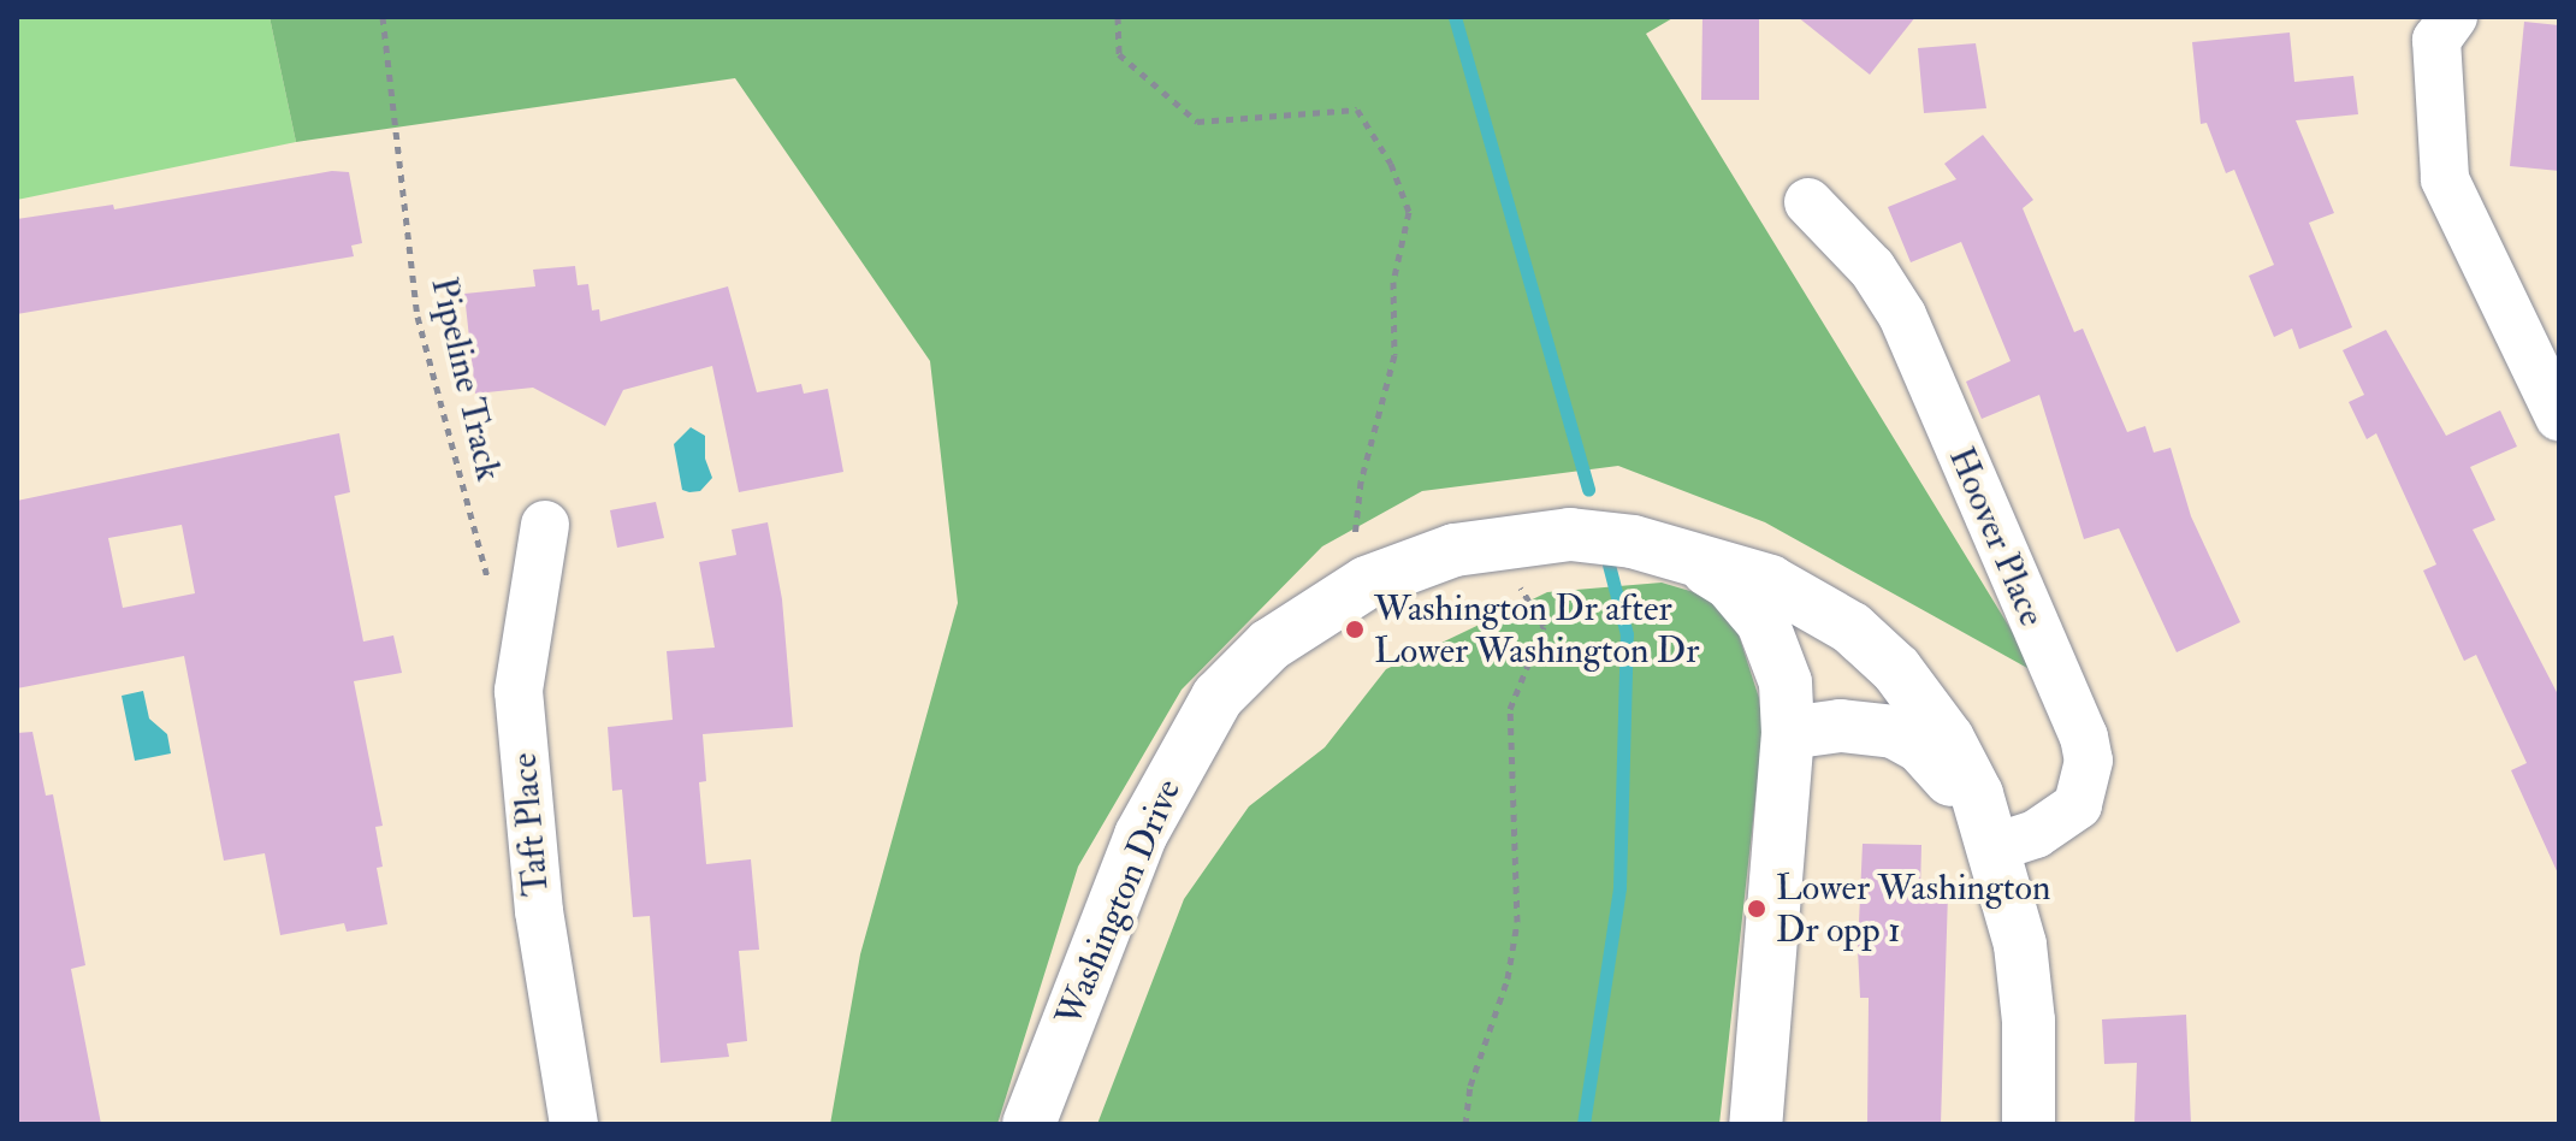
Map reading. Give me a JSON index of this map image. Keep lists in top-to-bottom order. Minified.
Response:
{"streets":{"street":["Hoover Place","Taft Place","Washington Drive"],"path":["Pipeline Track"]},"places":["Washington Dr after Lower Washington Dr","Lower Washington Dr opp 1"]}
